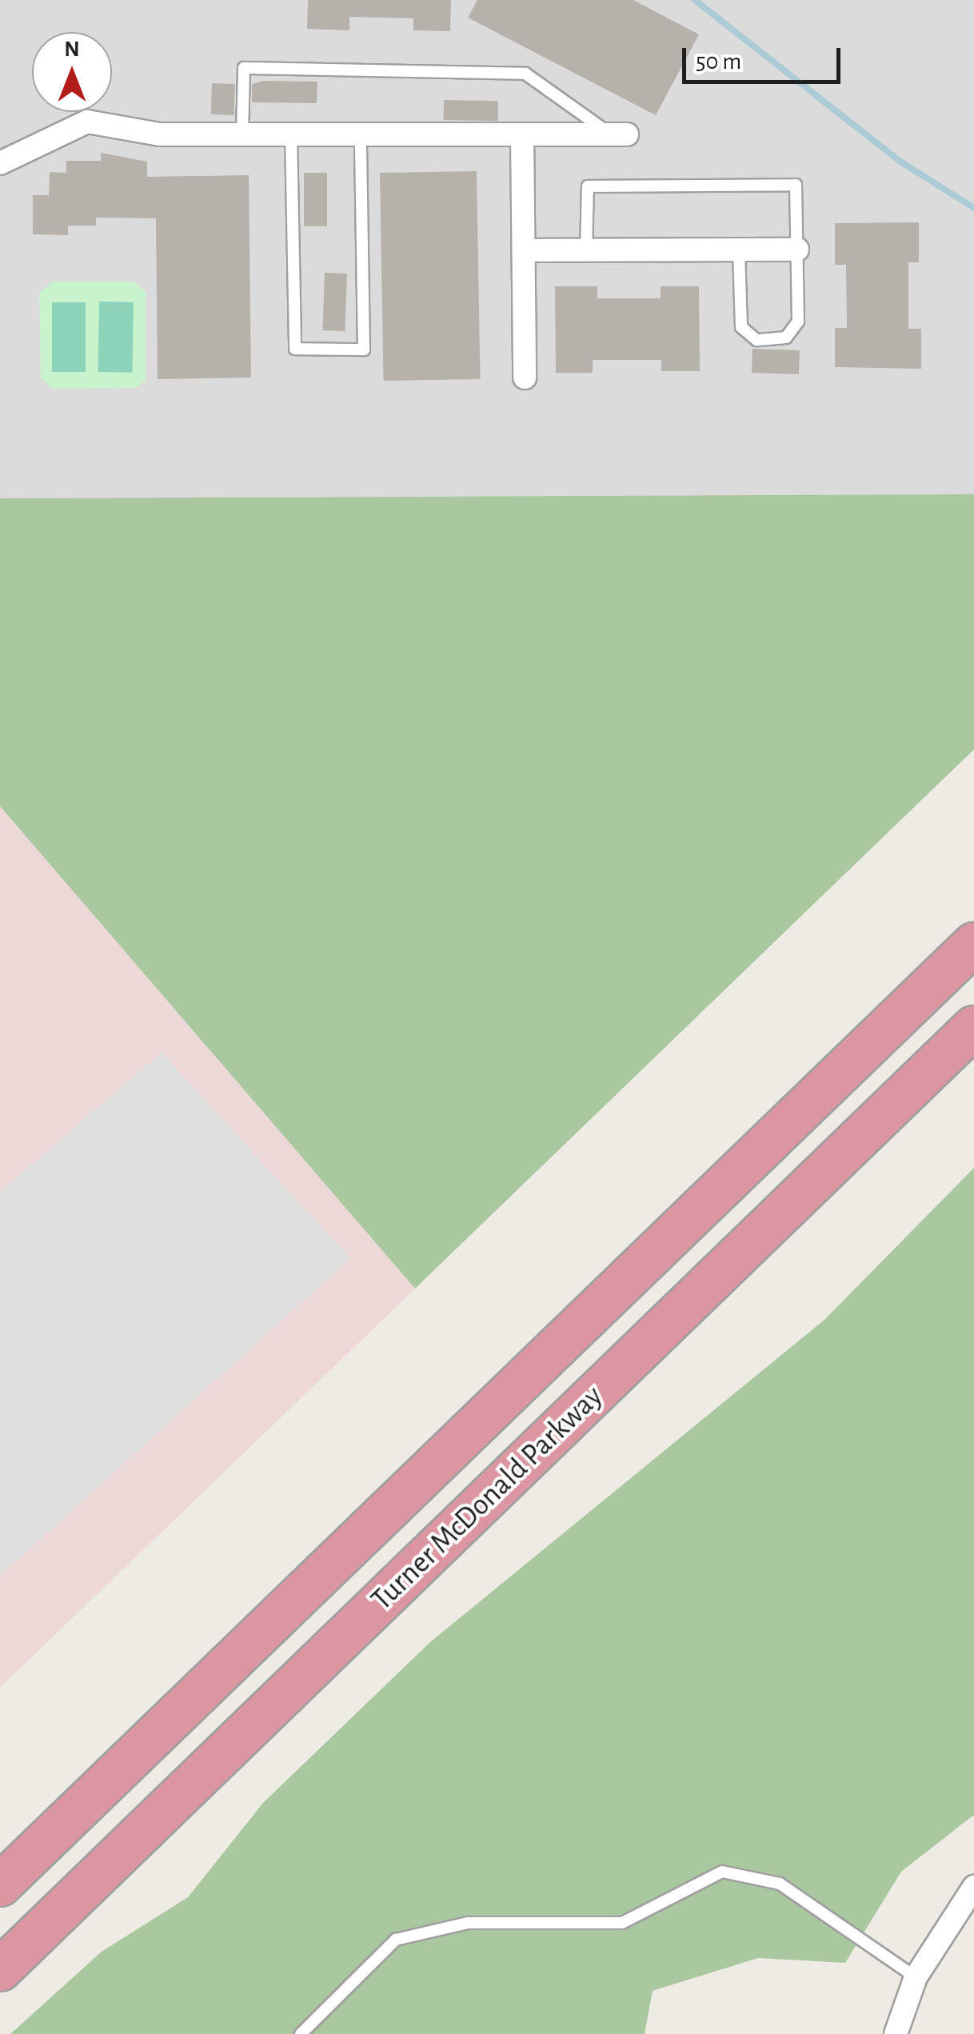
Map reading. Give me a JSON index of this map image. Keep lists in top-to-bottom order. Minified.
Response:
{"streets":{"highway":["Turner McDonald Parkway"]},"scale_bar":"50 m","north":"top"}
